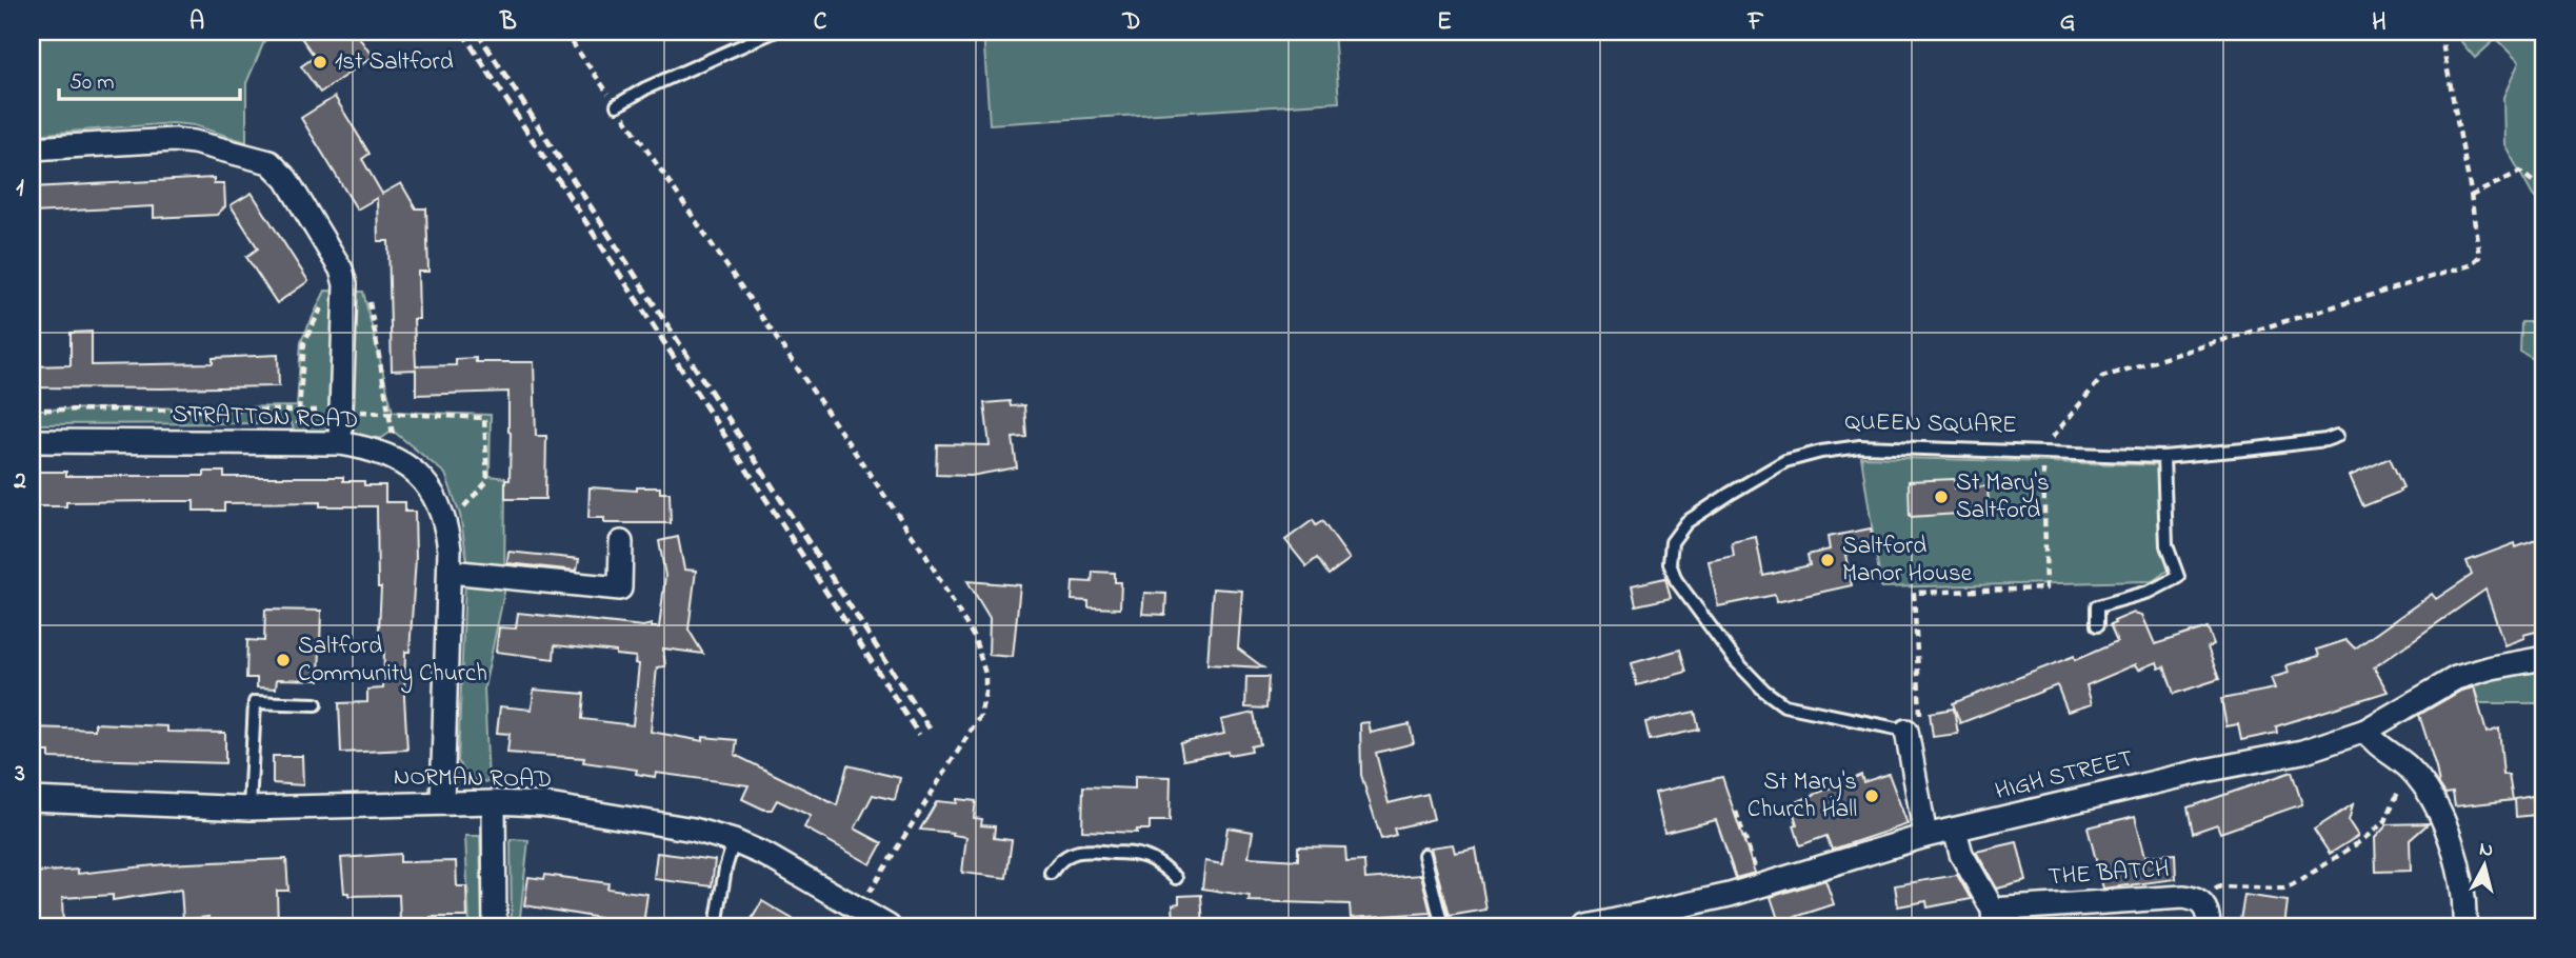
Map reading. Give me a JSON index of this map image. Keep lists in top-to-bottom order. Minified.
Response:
{"streets":{"street":["STRATTON ROAD","HIGH STREET","NORMAN ROAD","THE BATCH"],"lane":["QUEEN SQUARE"]},"crossings":[["STRATTON ROAD","NORMAN ROAD"],["HIGH STREET","THE BATCH"]],"places":["1st Saltford","St Mary's Saltford","Saltford Manor House","Saltford Community Church","St Mary's Church Hall"],"scale_bar":"50 m","north":"top","grid":{"columns":["A","B","C","D","E","F","G","H"],"rows":["1","2","3"]}}
